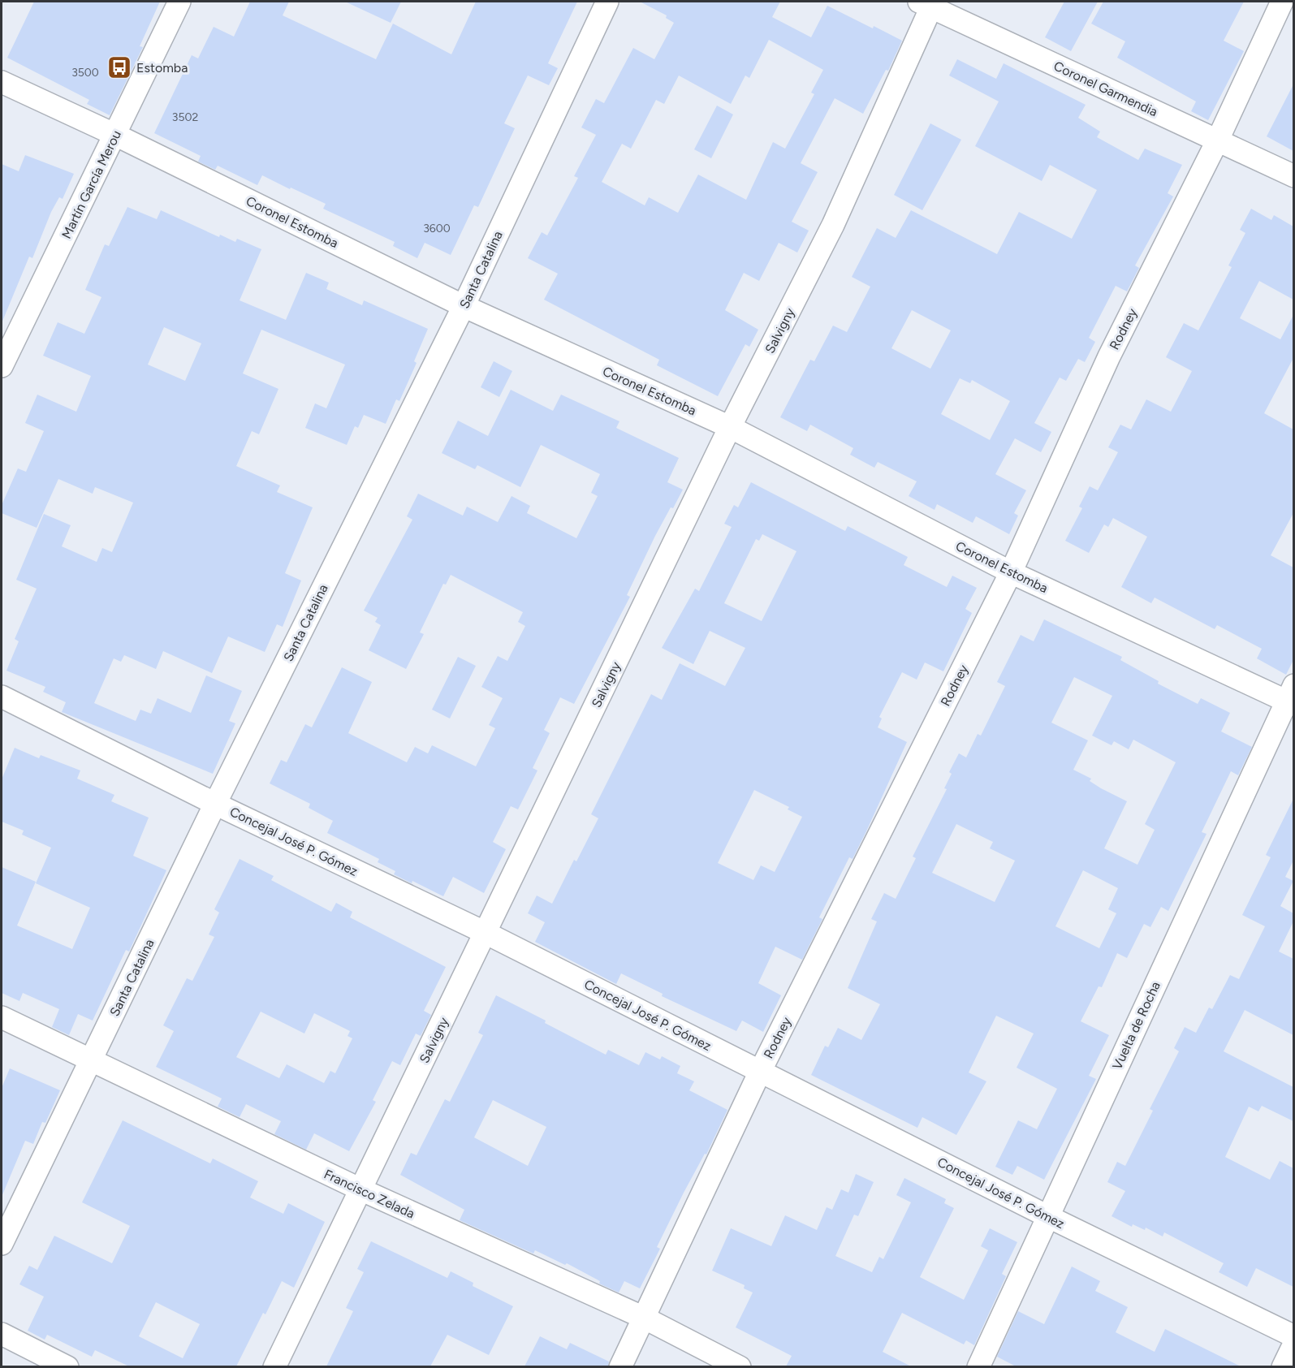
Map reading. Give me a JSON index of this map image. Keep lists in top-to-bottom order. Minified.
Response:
{"streets":{"street":["Coronel Garmendia","Martín García Merou","Coronel Estomba","Santa Catalina","Rodney","Salvigny","Concejal José P. Gómez","Vuelta de Rocha","Francisco Zelada"]},"crossings":[["Coronel Garmendia","Rodney"],["Coronel Garmendia","Salvigny"],["Martín García Merou","Coronel Estomba"],["Coronel Estomba","Santa Catalina"],["Coronel Estomba","Rodney"],["Coronel Estomba","Salvigny"],["Coronel Estomba","Vuelta de Rocha"],["Santa Catalina","Concejal José P. Gómez"],["Santa Catalina","Francisco Zelada"],["Rodney","Concejal José P. Gómez"],["Rodney","Francisco Zelada"],["Salvigny","Concejal José P. Gómez"],["Salvigny","Francisco Zelada"],["Concejal José P. Gómez","Vuelta de Rocha"]],"places":{"bus stop":["Estomba"]},"house_numbers":["3500","3502","3600"]}
